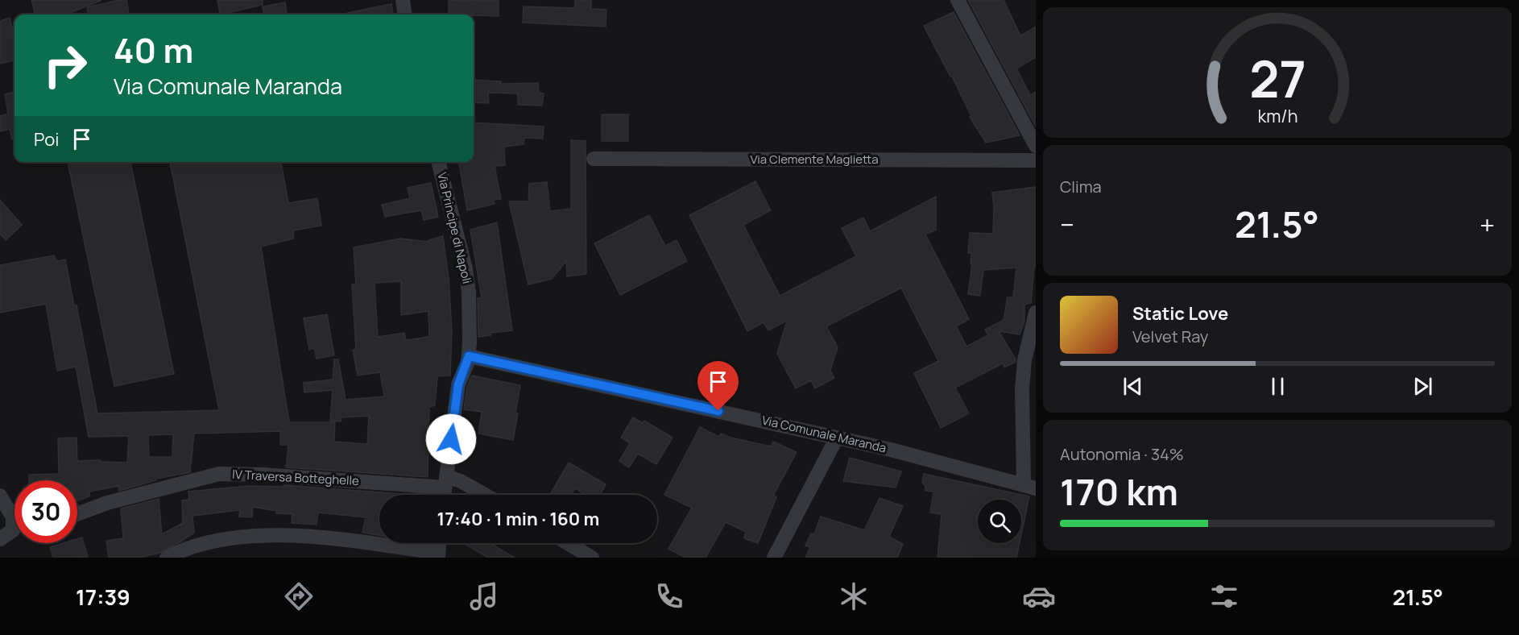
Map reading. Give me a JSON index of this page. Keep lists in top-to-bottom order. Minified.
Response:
{"streets":{"street":["Via Clemente Maglietta","Via Principe di Napoli","Via Comunale Maranda","IV Traversa Botteghelle"]},"crossings":[["Via Principe di Napoli","Via Comunale Maranda"]],"page":{"turn":["40 m","Via Comunale Maranda"],"then":"Poi","tile":["Clima",["Autonomia · 34%","170 km"]],"heat":["−","21.5°","+"],"song":["Static Love","Velvet Ray"],"limit":"30","trip":"17:40 · 1 min · 160 m","tabs":["17:39","21.5°"],"gauge":["27","km/h"]}}
